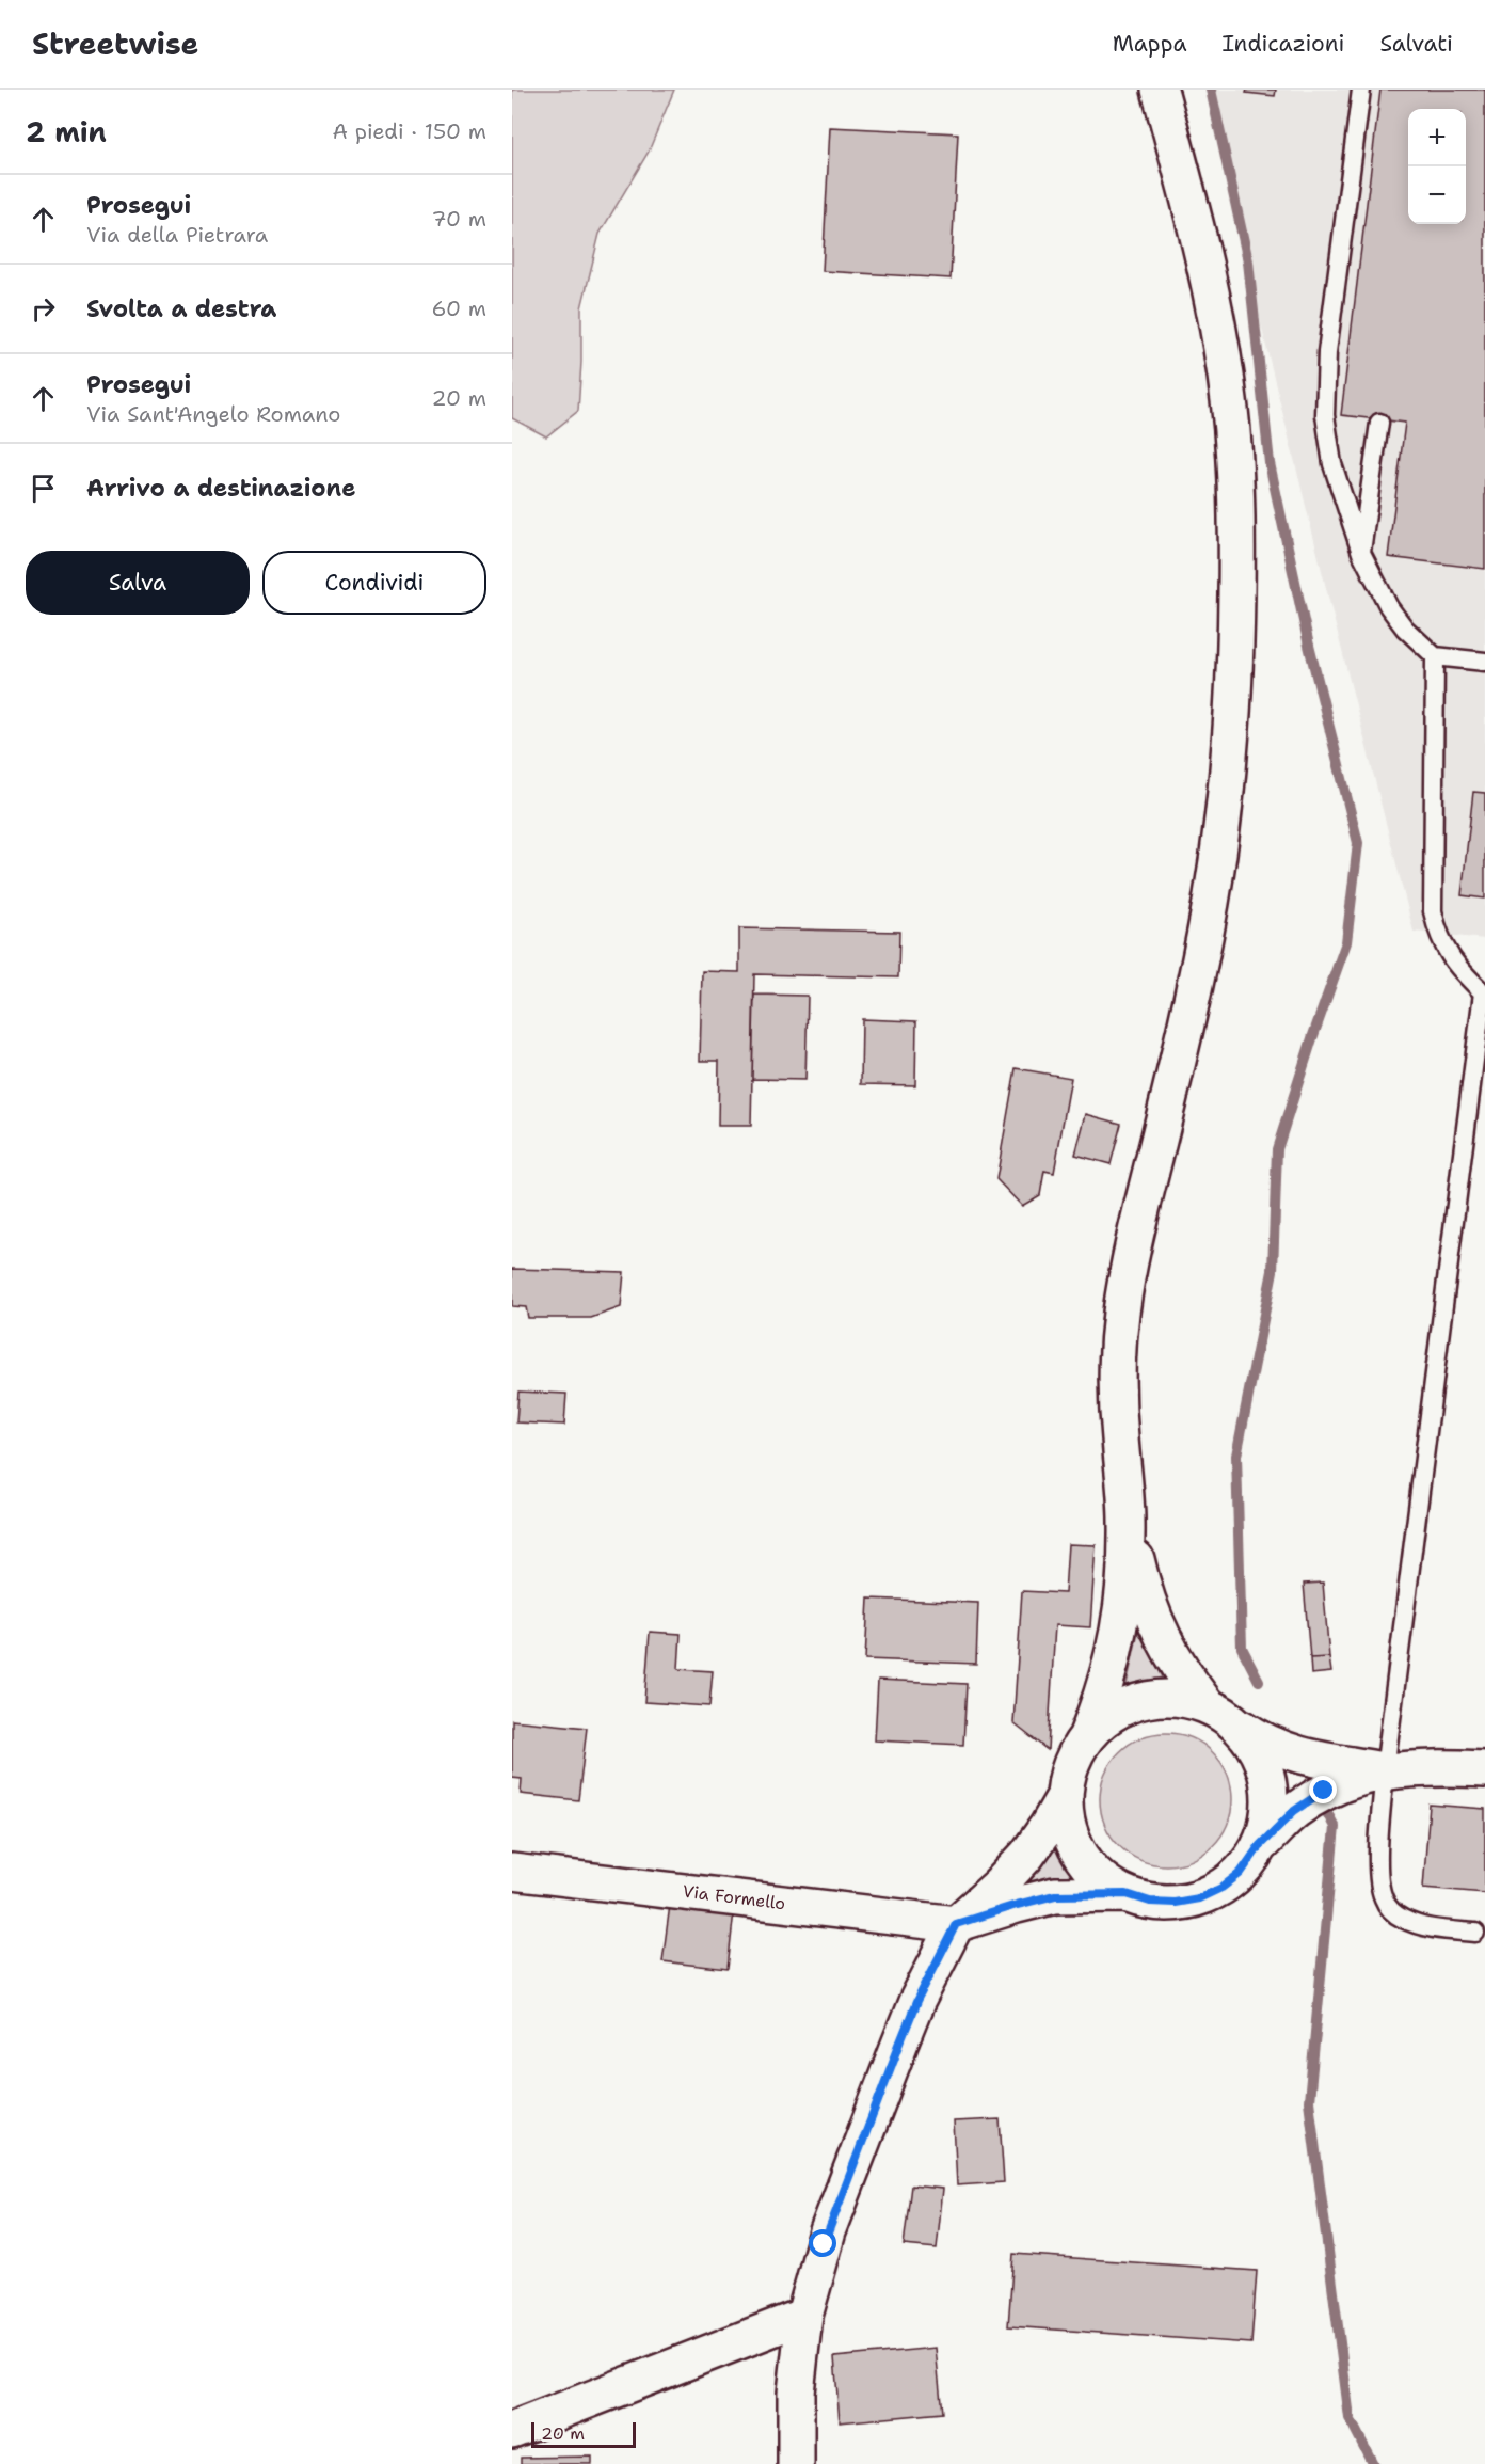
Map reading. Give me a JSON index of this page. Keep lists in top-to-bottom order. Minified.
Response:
{"streets":{"street":["Via Formello"]},"scale_bar":"20 m","page":{"header":"Streetwise","nav":["Mappa","Indicazioni","Salvati"],"heading":["2 min","A piedi · 150 m"],"map_buttons":["+","−"],"list":[["Prosegui","Via della Pietrara","70 m"],["Svolta a destra","60 m"],["Prosegui","Via Sant'Angelo Romano","20 m"],"Arrivo a destinazione"],"buttons":["Salva","Condividi"],"scale":"20 m"}}
